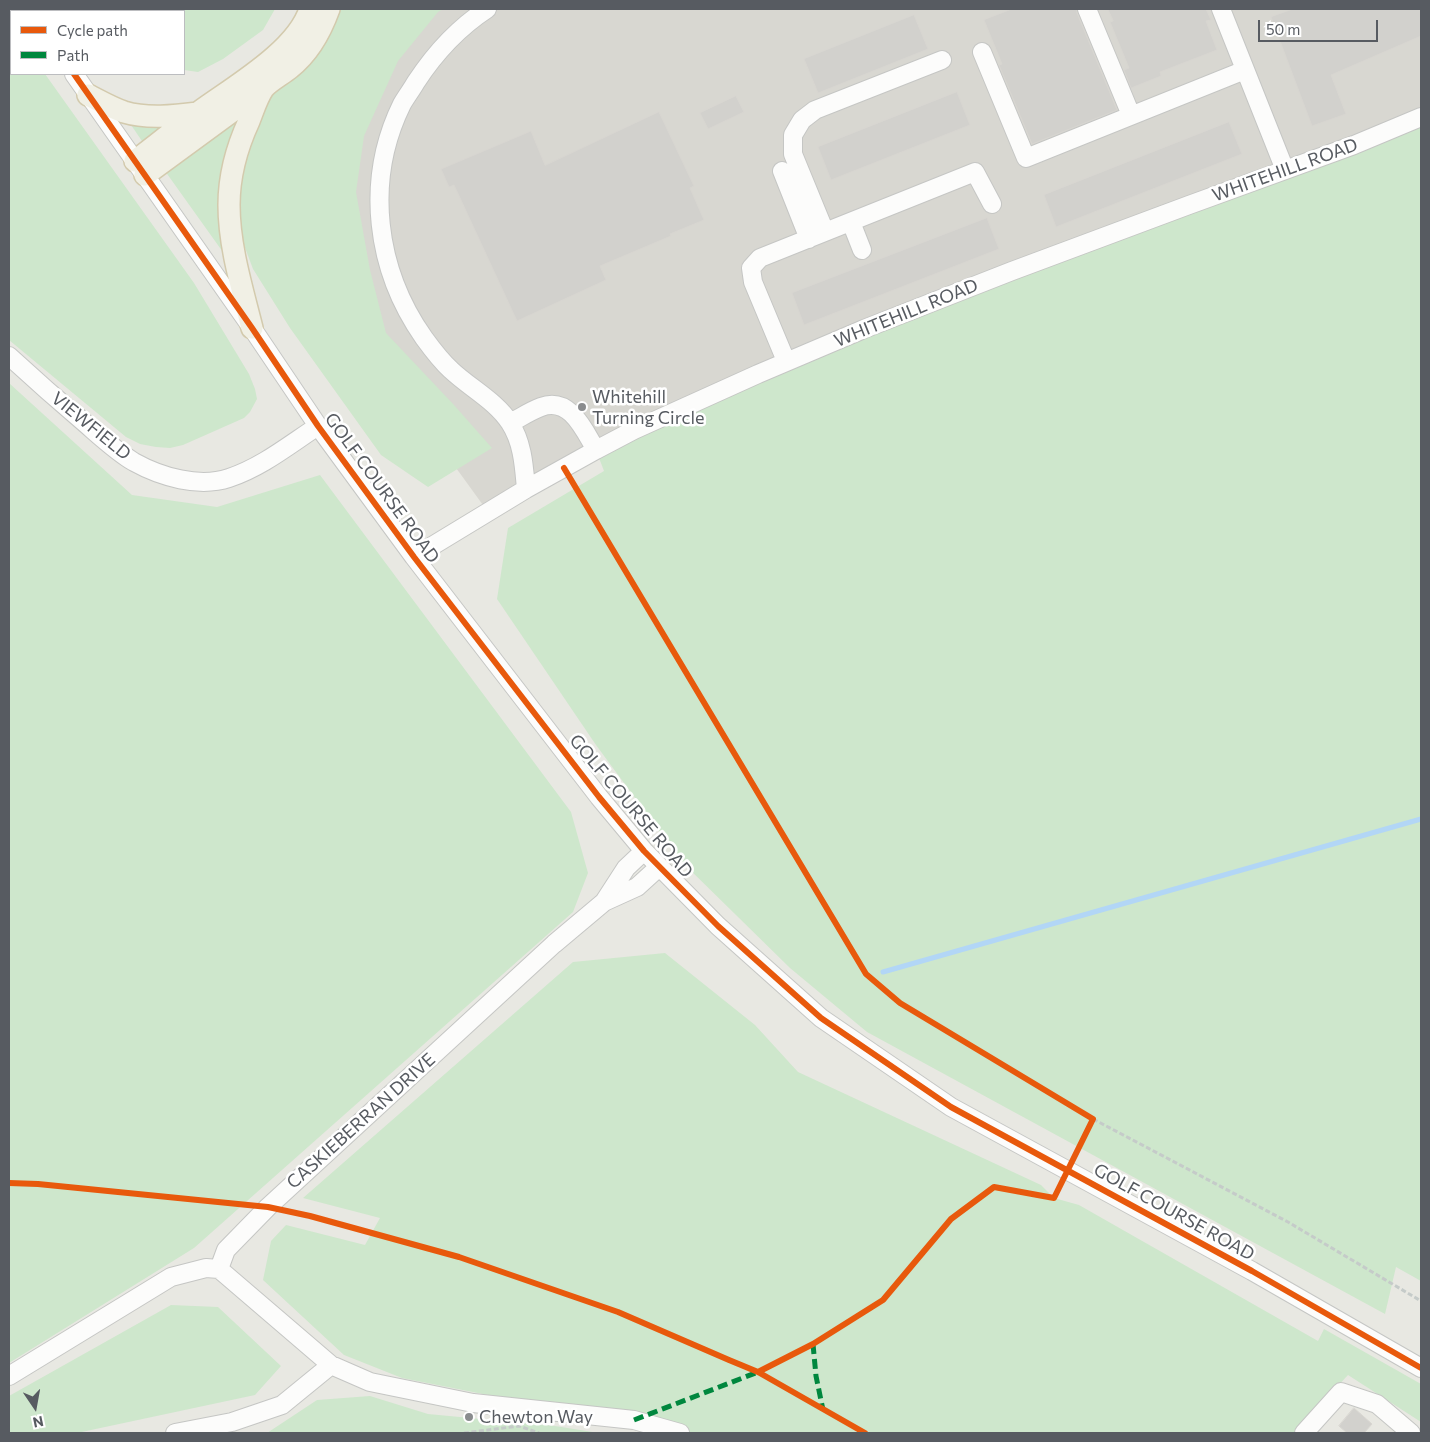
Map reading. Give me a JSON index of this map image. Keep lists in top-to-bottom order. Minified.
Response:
{"streets":{"street":["WHITEHILL ROAD","VIEWFIELD","GOLF COURSE ROAD","CASKIEBERRAN DRIVE"]},"crossings":[["WHITEHILL ROAD","GOLF COURSE ROAD"],["VIEWFIELD","GOLF COURSE ROAD"],["GOLF COURSE ROAD","CASKIEBERRAN DRIVE"]],"places":["Whitehill Turning Circle","Chewton Way"],"legend":["Cycle path","Path"],"scale_bar":"50 m","north":"bottom"}
